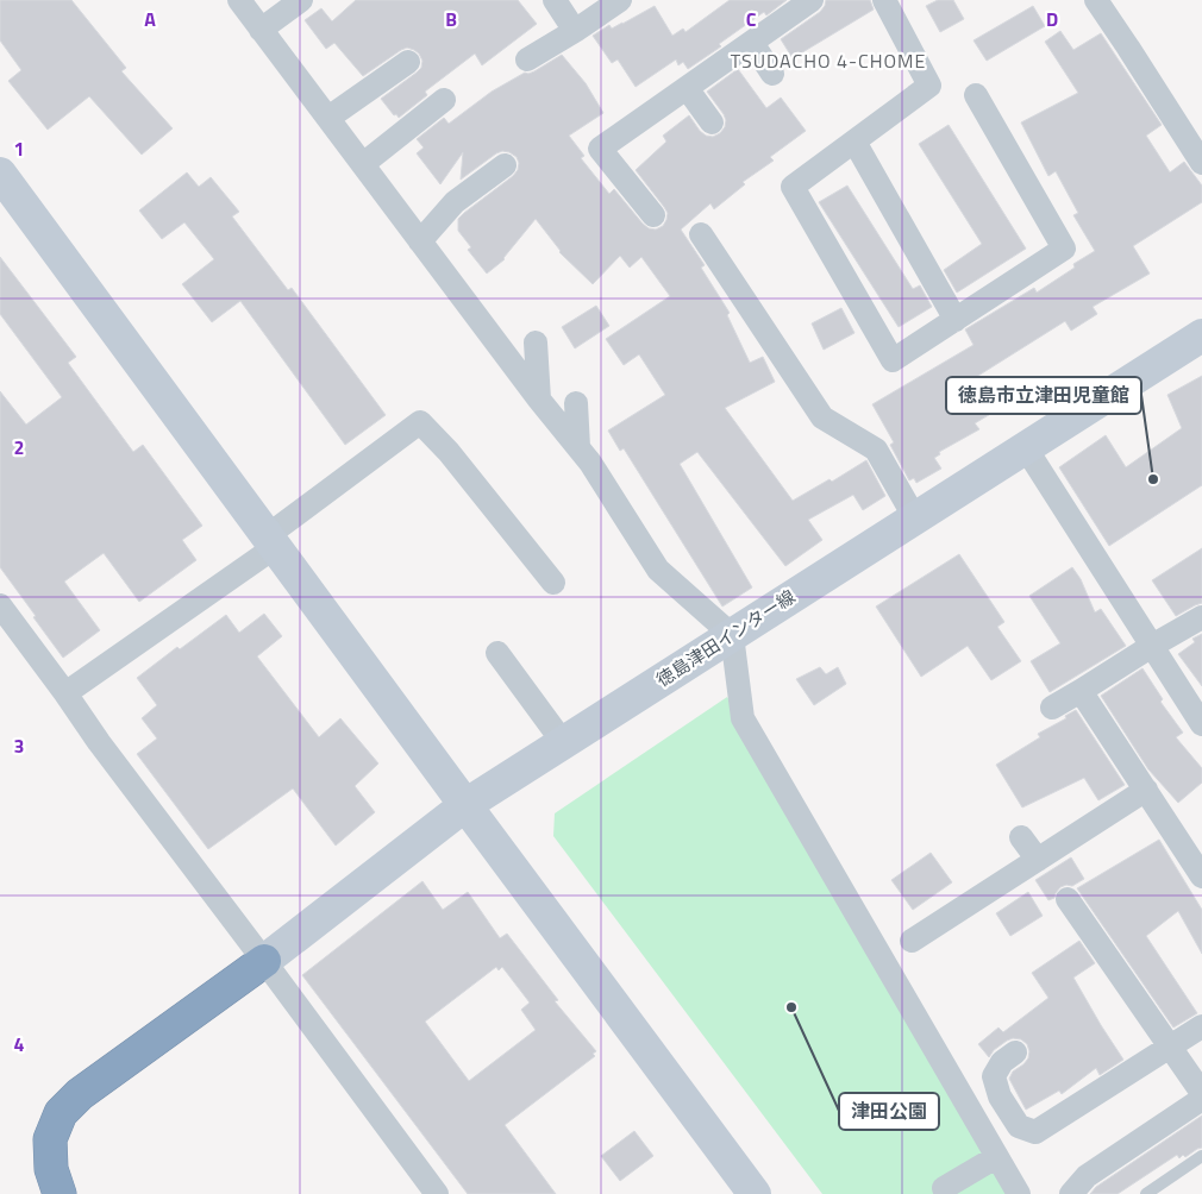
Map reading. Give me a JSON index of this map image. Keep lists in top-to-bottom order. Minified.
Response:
{"streets":{"street":["徳島津田インター線"]},"districts":["TSUDACHO 4-CHOME"],"places":["徳島市立津田児童館","津田公園"],"grid":{"columns":["A","B","C","D"],"rows":["1","2","3","4"]}}
